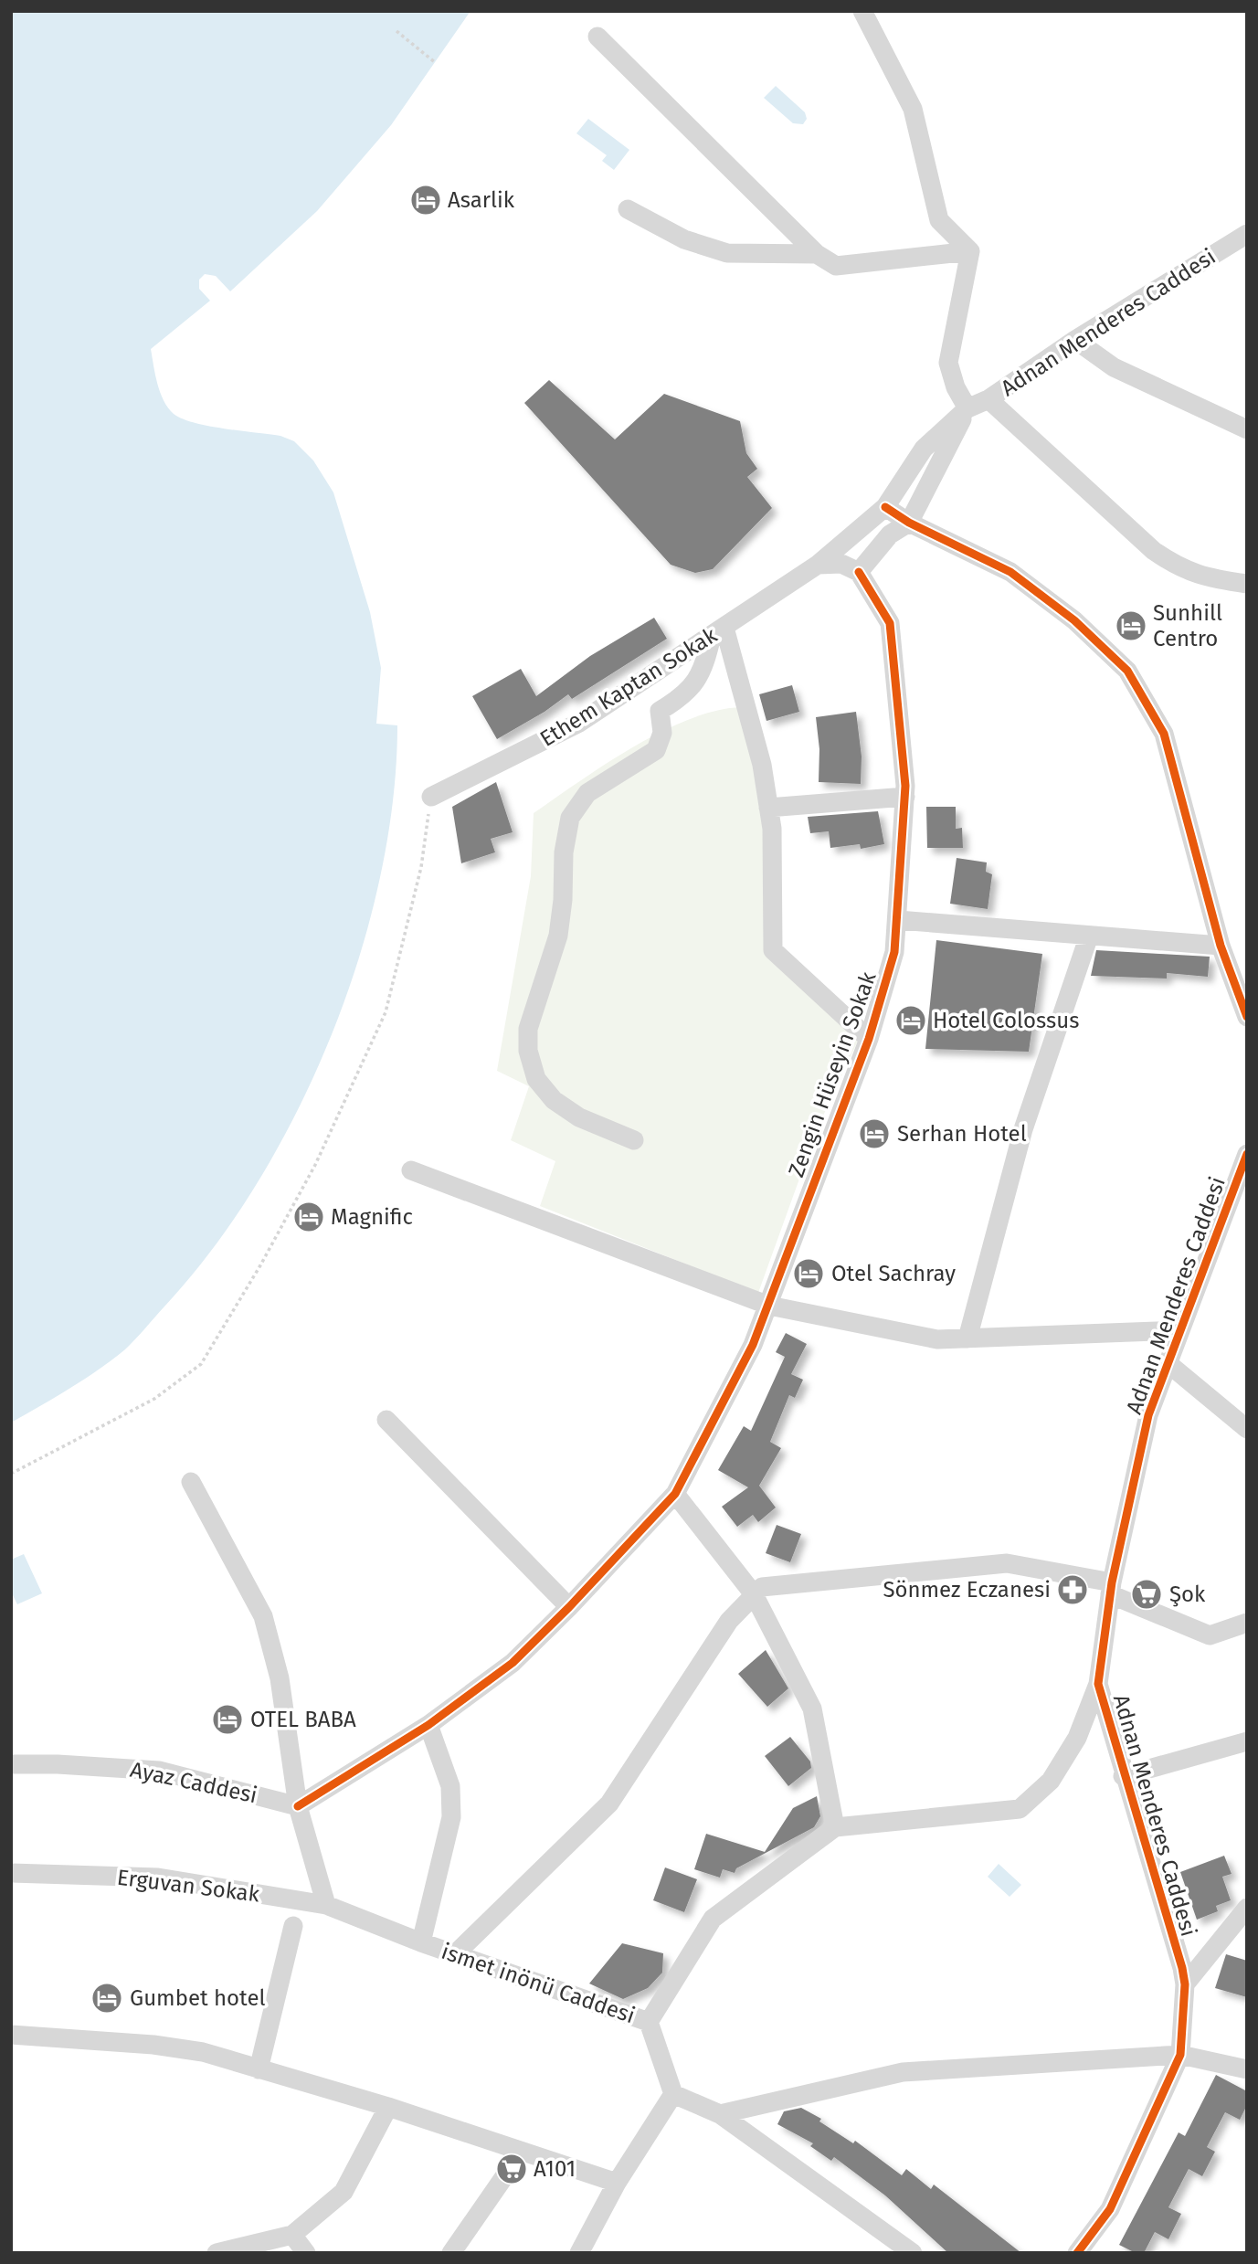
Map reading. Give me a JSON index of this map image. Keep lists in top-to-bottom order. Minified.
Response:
{"streets":{"street":["Adnan Menderes Caddesi","Ethem Kaptan Sokak","Zengin Hüseyin Sokak","Ayaz Caddesi","Erguvan Sokak","ismet inönü Caddesi"]},"crossings":[["Adnan Menderes Caddesi","Ethem Kaptan Sokak"],["Zengin Hüseyin Sokak","Ayaz Caddesi"],["Erguvan Sokak","ismet inönü Caddesi"]],"places":{"hotel":["Asarlik","Sunhill Centro","Hotel Colossus","Serhan Hotel","Magnific","Otel Sachray","OTEL BABA","Gumbet hotel"],"pharmacy":["Sönmez Eczanesi"],"supermarket":["Şok","A101"]}}
